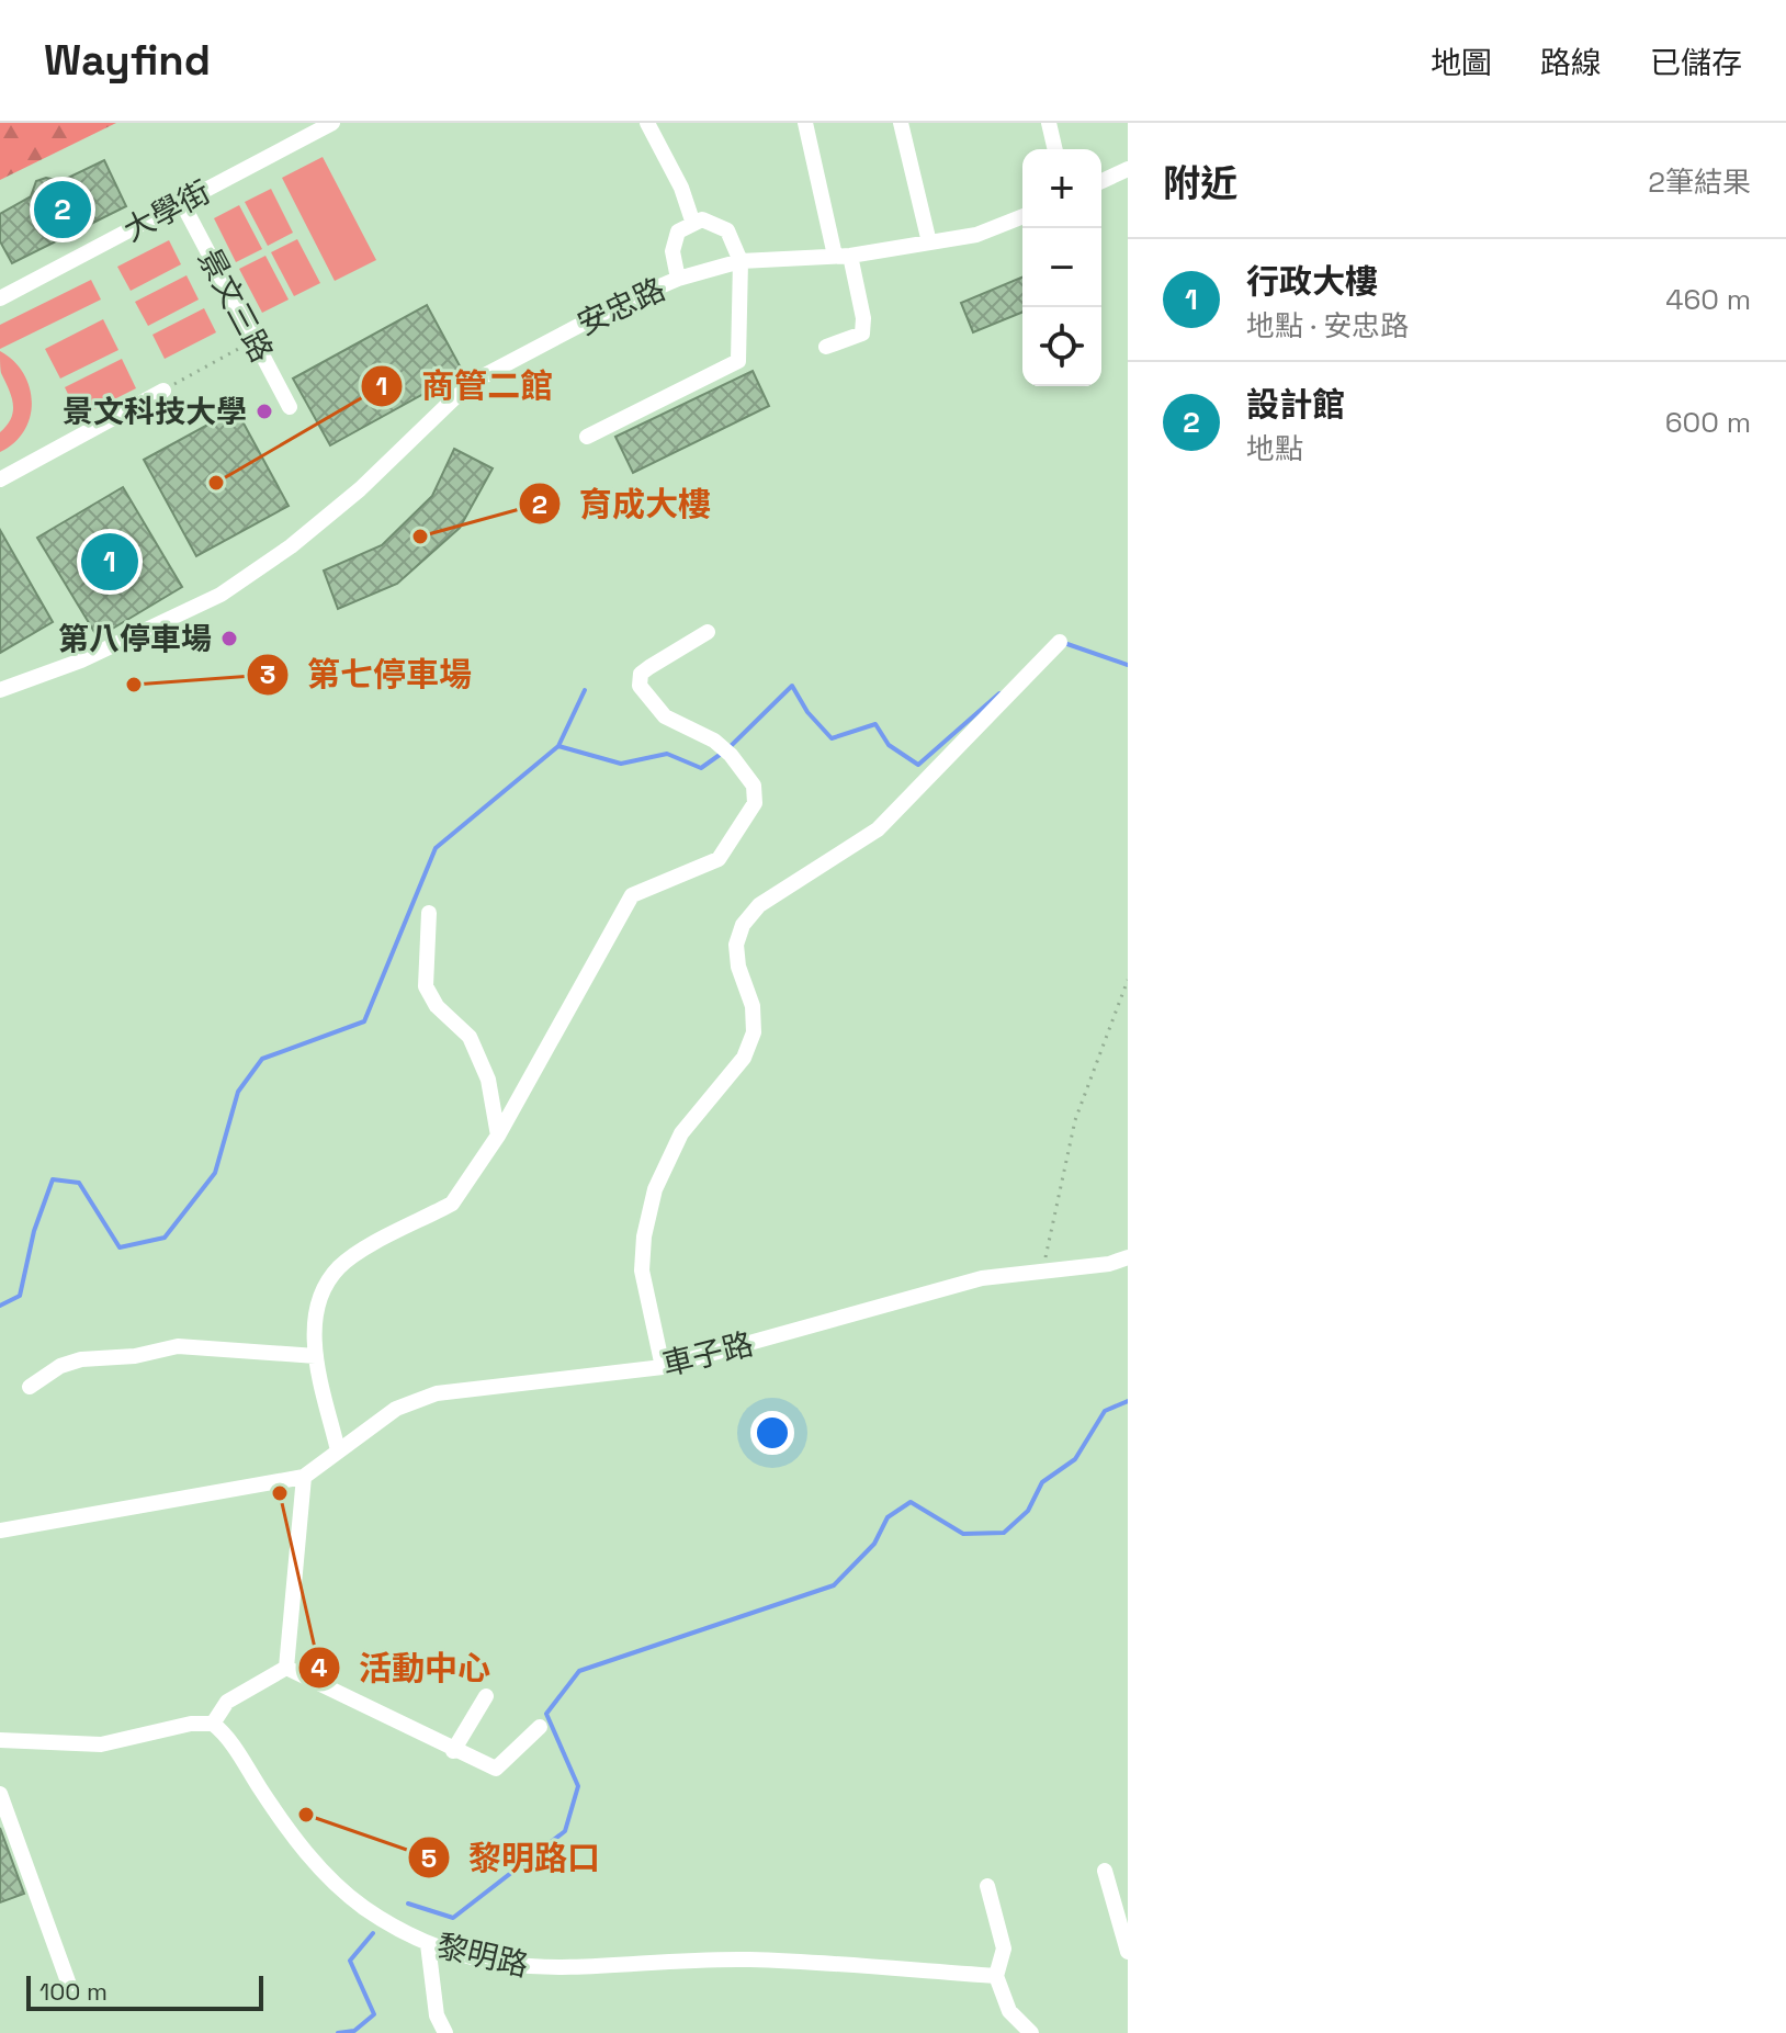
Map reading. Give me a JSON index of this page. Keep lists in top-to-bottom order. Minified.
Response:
{"streets":{"street":["大學街","景文三路","安忠路","車子路","黎明路"]},"crossings":[["大學街","景文三路"]],"places":["景文科技大學","商管二館","育成大樓","第八停車場","第七停車場","活動中心","黎明路口"],"scale_bar":"100 m","page":{"header":"Wayfind","nav":["地圖","路線","已儲存"],"heading":["附近","2筆結果"],"map_buttons":["+","−"],"pins":["2","1"],"list":[{"mark":"1","name":"行政大樓","note":"地點 · 安忠路","value":"460 m"},{"mark":"2","name":"設計館","note":"地點","value":"600 m"}],"scale":"100 m"}}
